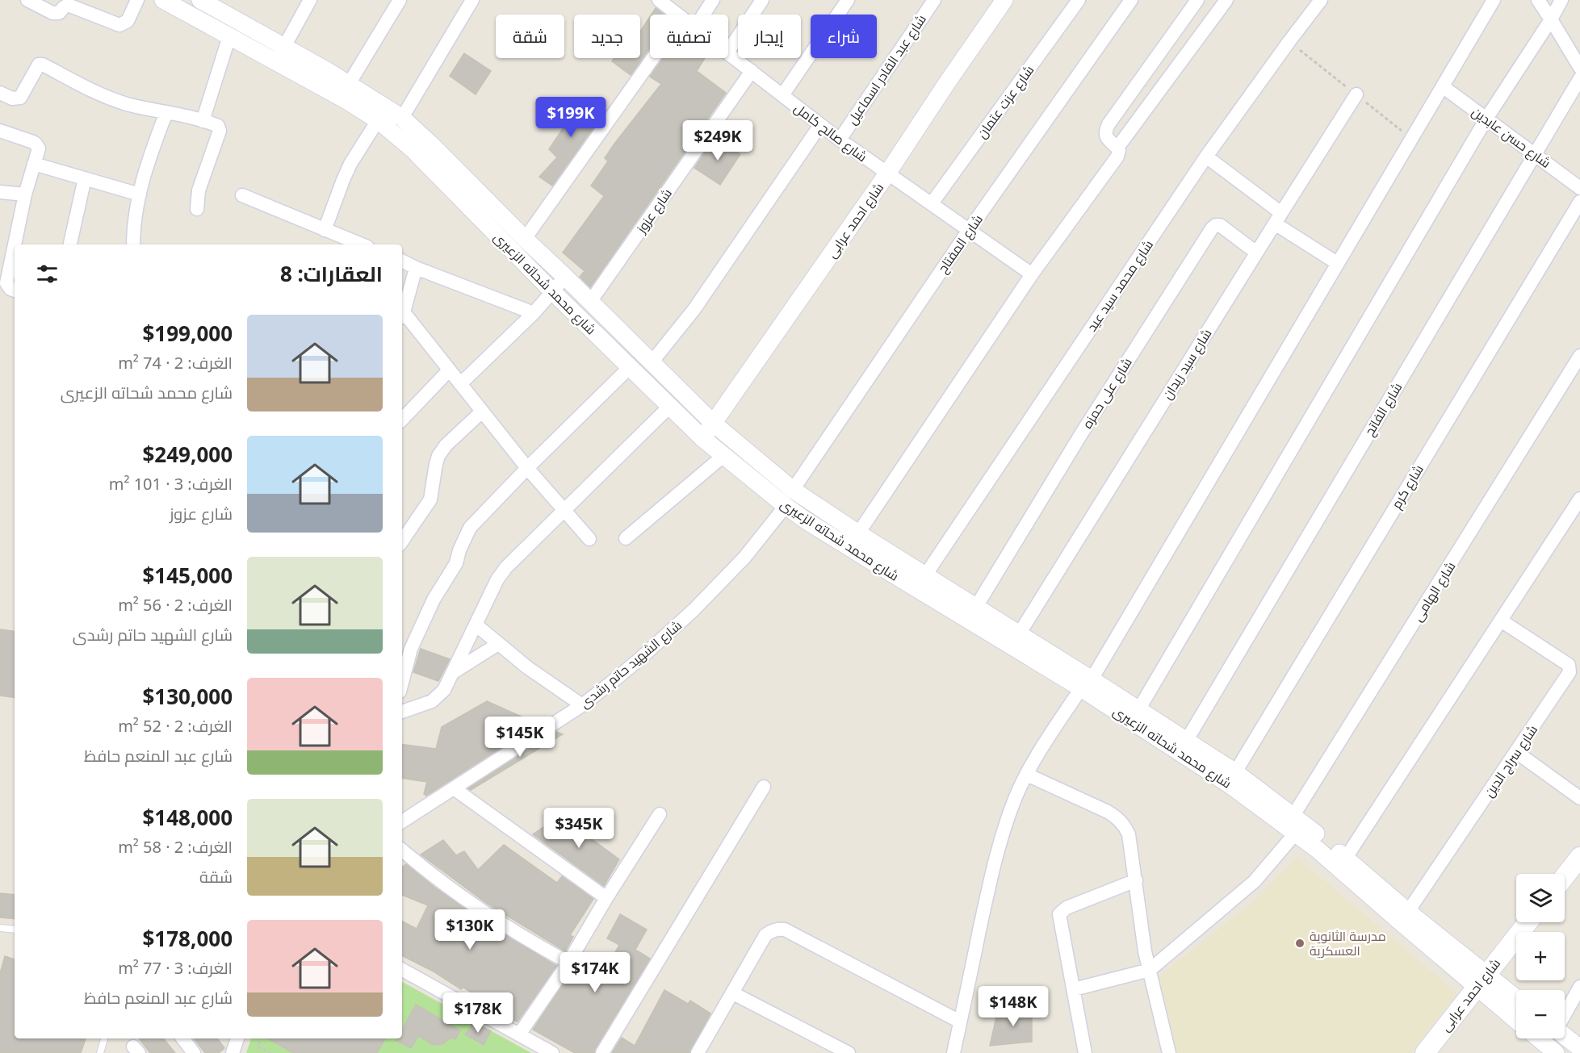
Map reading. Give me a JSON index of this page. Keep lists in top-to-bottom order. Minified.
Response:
{"streets":{"main road":["شارع احمد عرابى"],"street":["شارع عبد القادر اسماعيل","شارع عزت عتمان","شارع صالح كامل","شارع حسن عابدين","شارع عزوز","شارع المفتاح","شارع محمد شحاته الزعيرى","شارع محمد سيد عيد","شارع سيد زيدان","شارع على حمزه","شارع الفاتح","شارع كرم","شارع الهامى","شارع الشهيد حاتم رشدى","شارع سراج الدين"]},"crossings":[["شارع عبد القادر اسماعيل","شارع صالح كامل"],["شارع عزت عتمان","شارع صالح كامل"],["شارع صالح كامل","شارع عزوز"],["شارع صالح كامل","شارع احمد عرابى"],["شارع صالح كامل","شارع المفتاح"],["شارع حسن عابدين","شارع الفاتح"],["شارع عزوز","شارع محمد شحاته الزعيرى"],["شارع احمد عرابى","شارع محمد شحاته الزعيرى"],["شارع المفتاح","شارع محمد شحاته الزعيرى"],["شارع محمد شحاته الزعيرى","شارع محمد سيد عيد"],["شارع محمد شحاته الزعيرى","شارع سيد زيدان"],["شارع محمد شحاته الزعيرى","شارع على حمزه"],["شارع محمد شحاته الزعيرى","شارع الفاتح"],["شارع محمد شحاته الزعيرى","شارع كرم"],["شارع محمد شحاته الزعيرى","شارع الهامى"],["شارع محمد شحاته الزعيرى","شارع الشهيد حاتم رشدى"],["شارع محمد شحاته الزعيرى","شارع سراج الدين"],["شارع سيد زيدان","شارع على حمزه"]],"places":["مدرسة الثانوية العسكرية"],"page":{"chip":["شراء","إيجار","تصفية","جديد","شقة"],"price":["$199K","$249K","$145K","$345K","$130K","$174K","$148K","$178K"],"heading":"العقارات: 8","list":[{"name":"$199,000","note":"الغرف: 2 · 74 m² · شارع محمد شحاته الزعيرى"},{"name":"$249,000","note":"الغرف: 3 · 101 m² · شارع عزوز"},{"name":"$145,000","note":"الغرف: 2 · 56 m² · شارع الشهيد حاتم رشدى"},{"name":"$130,000","note":"الغرف: 2 · 52 m² · شارع عبد المنعم حافظ"},{"name":"$148,000","note":"الغرف: 2 · 58 m² · شقة"},{"name":"$178,000","note":"الغرف: 3 · 77 m² · شارع عبد المنعم حافظ"}],"map_buttons":["+","−"]}}
